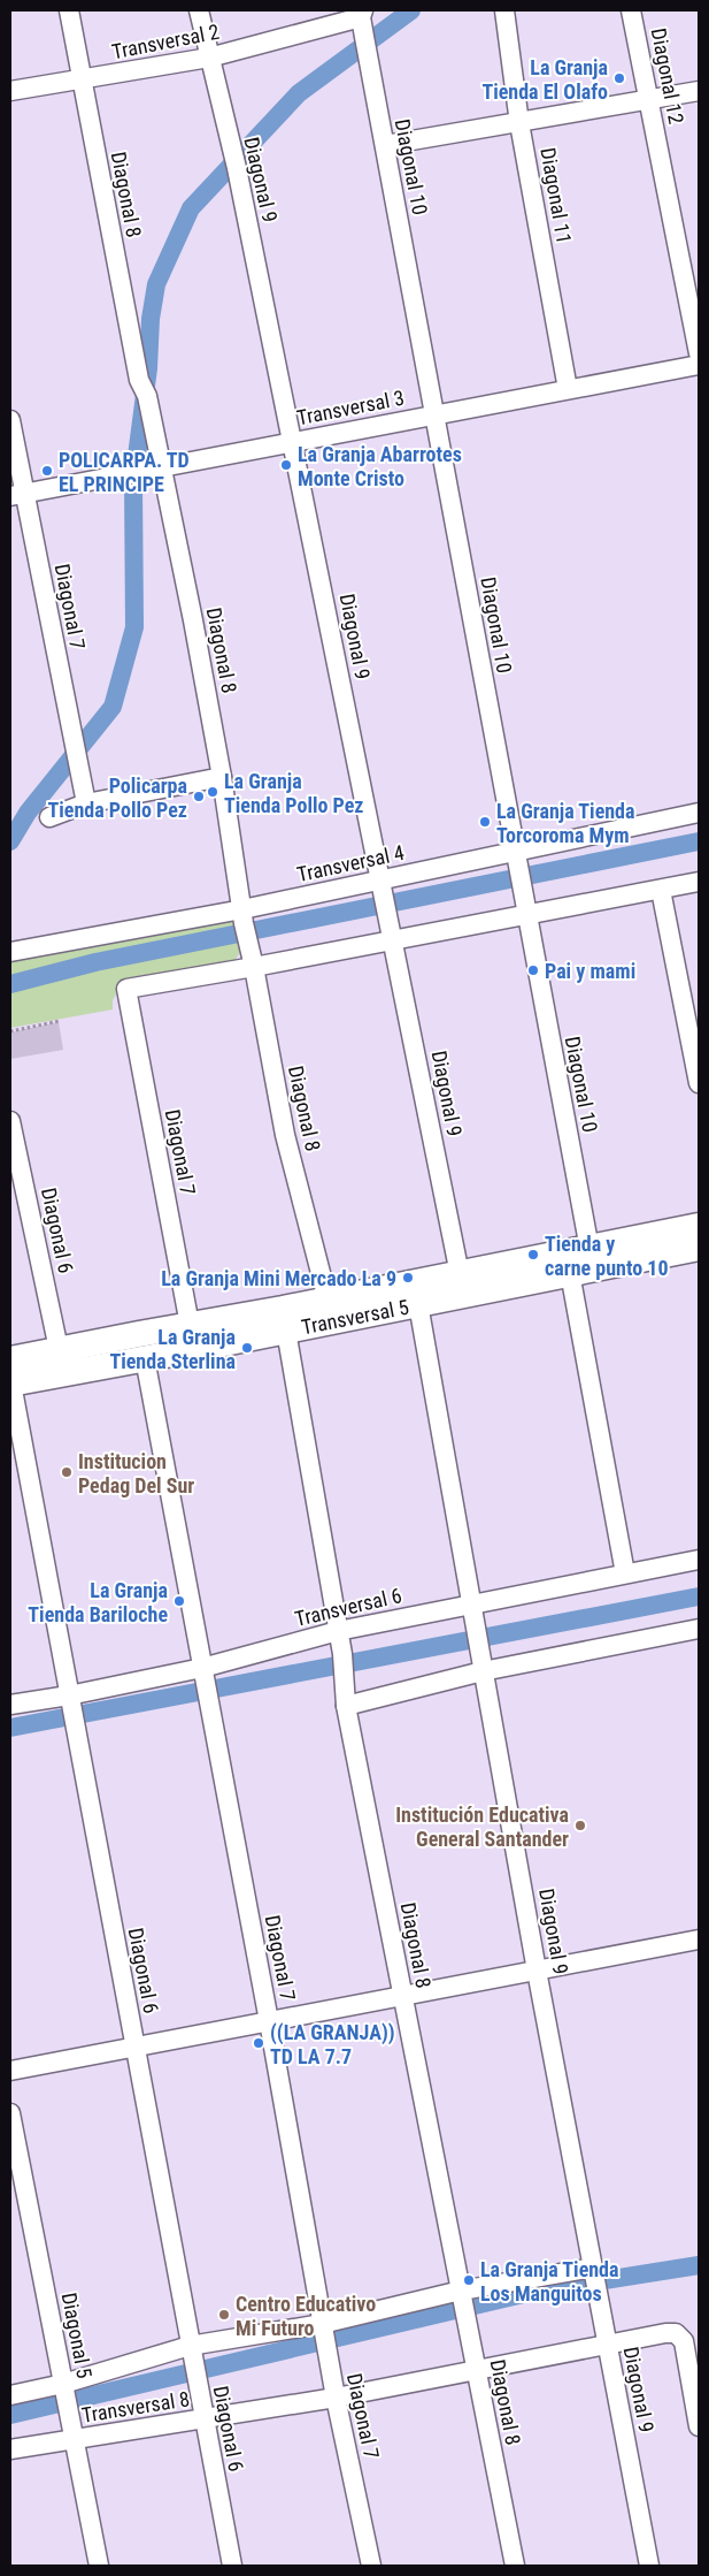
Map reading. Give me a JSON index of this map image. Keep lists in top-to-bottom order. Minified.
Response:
{"streets":{"street":["Transversal 2","Diagonal 12","Diagonal 10","Diagonal 9","Diagonal 8","Diagonal 11","Transversal 3","Diagonal 7","Transversal 4","Diagonal 6","Transversal 5","Transversal 6","Diagonal 5","Transversal 8"]},"crossings":[["Transversal 2","Diagonal 10"],["Transversal 2","Diagonal 9"],["Transversal 2","Diagonal 8"],["Diagonal 10","Transversal 3"],["Diagonal 10","Transversal 4"],["Diagonal 10","Transversal 5"],["Diagonal 9","Transversal 3"],["Diagonal 9","Transversal 4"],["Diagonal 9","Transversal 5"],["Diagonal 9","Transversal 6"],["Diagonal 9","Transversal 8"],["Diagonal 8","Transversal 3"],["Diagonal 8","Diagonal 7"],["Diagonal 8","Transversal 4"],["Diagonal 8","Transversal 5"],["Diagonal 8","Transversal 6"],["Diagonal 8","Transversal 8"],["Diagonal 11","Transversal 3"],["Transversal 3","Diagonal 7"],["Diagonal 7","Transversal 5"],["Diagonal 7","Transversal 6"],["Diagonal 7","Transversal 8"],["Diagonal 6","Transversal 5"],["Diagonal 6","Transversal 6"],["Diagonal 6","Transversal 8"],["Diagonal 5","Transversal 8"]],"places":["La Granja Tienda El Olafo","La Granja Abarrotes Monte Cristo","POLICARPA. TD EL PRINCIPE","La Granja Tienda Pollo Pez","Policarpa Tienda Pollo Pez","La Granja Tienda Torcoroma Mym","Pai y mami","Tienda y carne punto 10","La Granja Mini Mercado La 9","La Granja Tienda Sterlina","Institucion Pedag Del Sur","La Granja Tienda Bariloche","Institución Educativa General Santander","((LA GRANJA)) TD LA 7.7","La Granja Tienda Los Manguitos","Centro Educativo Mi Futuro"]}
